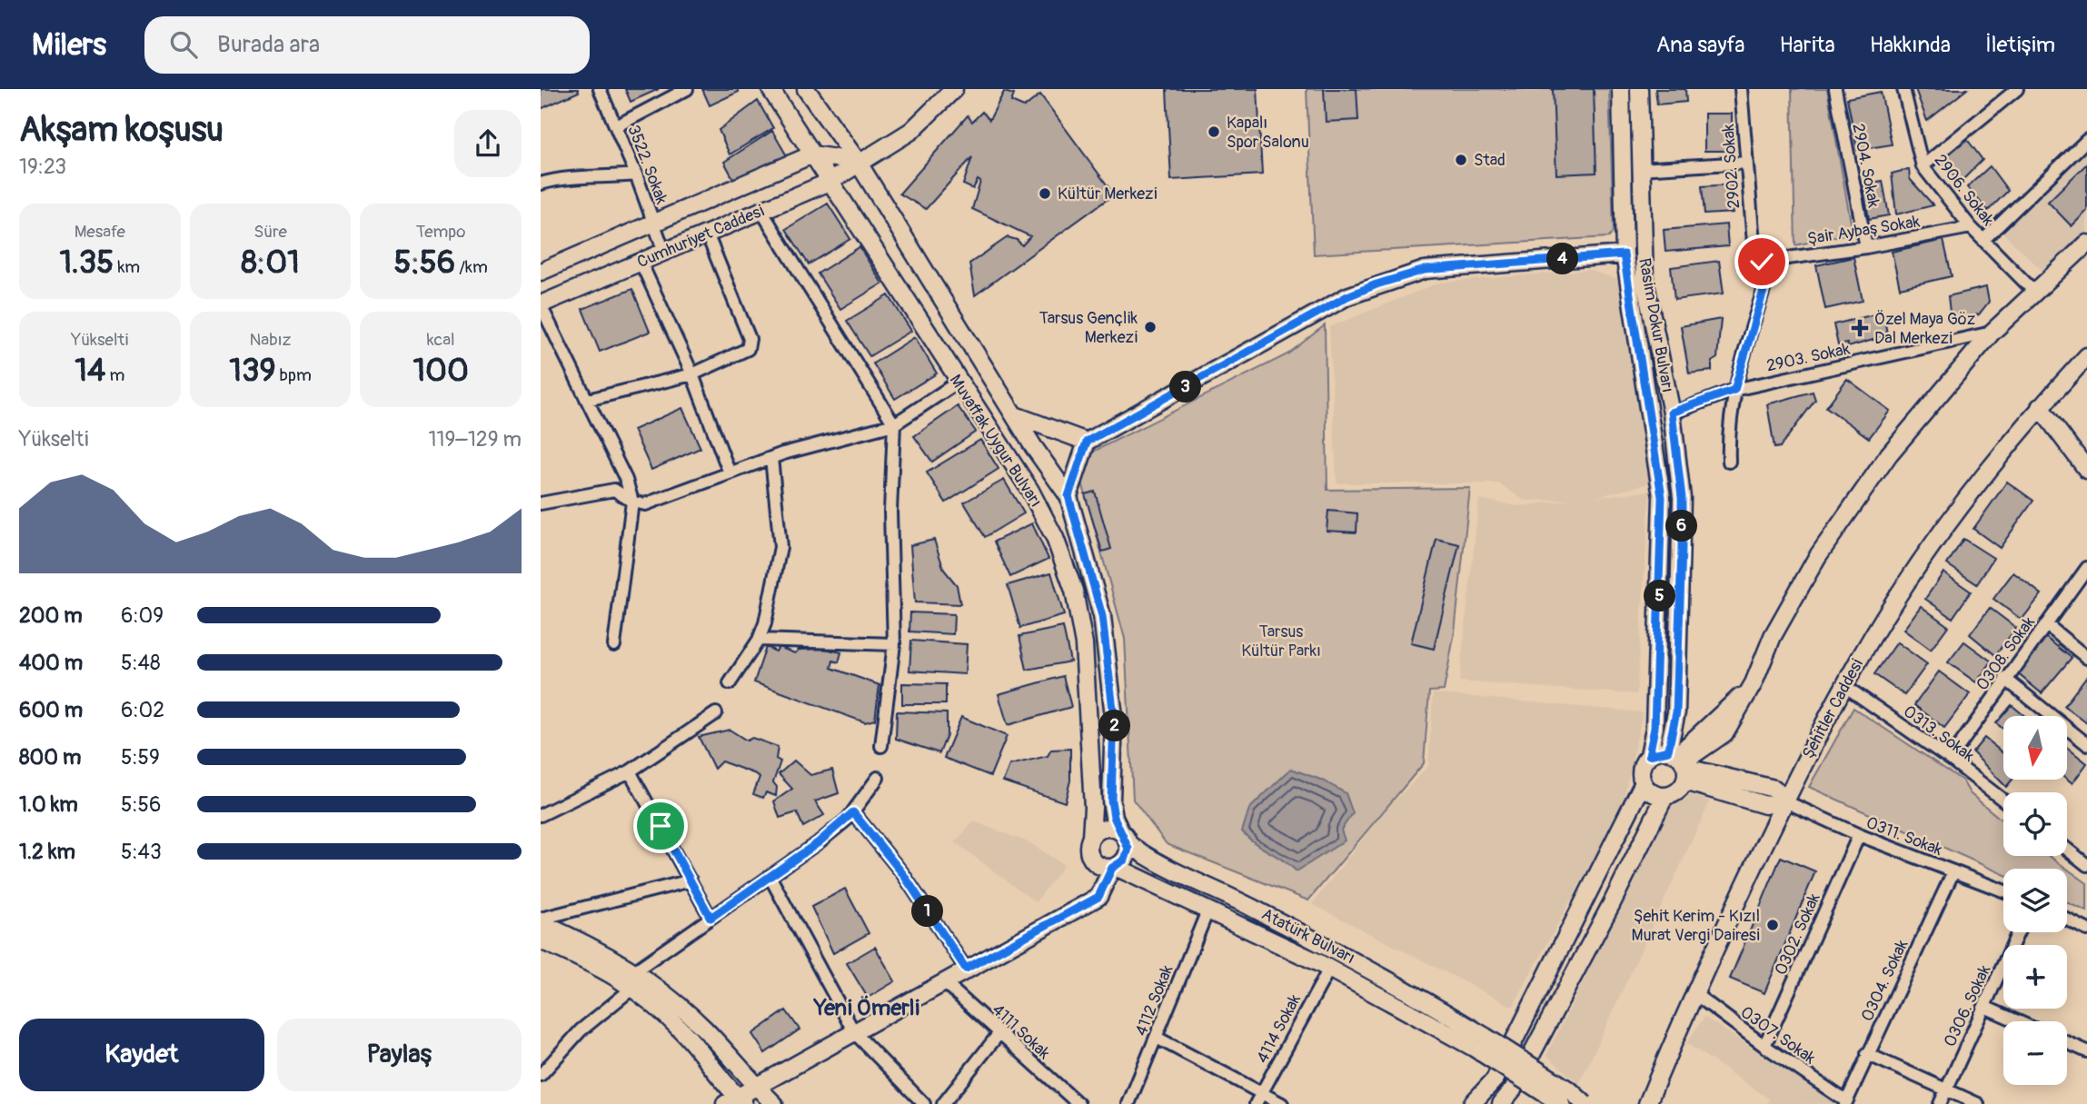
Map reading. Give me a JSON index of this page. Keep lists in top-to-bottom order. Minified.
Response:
{"streets":{"main road":["Cumhuriyet Caddesi","Rasim Dokur Bulvarı","Muvaffak Uygur Bulvarı","Şehitler Caddesi","Atatürk Bulvarı"],"street":["3522. Sokak","2904. Sokak","2902. Sokak","2906. Sokak","Şair Aybaş Sokak","2903. Sokak","0308. Sokak","0313. Sokak","0311. Sokak","0302. Sokak","0304. Sokak","4112 Sokak","0306. Sokak","4114 Sokak","4111 Sokak","0307. Sokak"]},"crossings":[["3522. Sokak","Cumhuriyet Caddesi"],["2904. Sokak","Şair Aybaş Sokak"],["2902. Sokak","Şair Aybaş Sokak"],["2902. Sokak","2903. Sokak"],["2906. Sokak","Şair Aybaş Sokak"],["Cumhuriyet Caddesi","Muvaffak Uygur Bulvarı"],["Rasim Dokur Bulvarı","2903. Sokak"],["Muvaffak Uygur Bulvarı","Atatürk Bulvarı"],["0308. Sokak","0313. Sokak"],["Şehitler Caddesi","0313. Sokak"],["Şehitler Caddesi","0311. Sokak"],["Şehitler Caddesi","0307. Sokak"],["0311. Sokak","0302. Sokak"],["0311. Sokak","0304. Sokak"],["0302. Sokak","0307. Sokak"],["Atatürk Bulvarı","4112 Sokak"],["Atatürk Bulvarı","4114 Sokak"],["0304. Sokak","0307. Sokak"]],"districts":["Yeni Ömerli"],"parks":["Tarsus Kültür Parkı"],"places":{"other":["Kapalı Spor Salonu","Stad","Kültür Merkezi","Tarsus Gençlik Merkezi","Şehit Kerim - Kızıl Murat Vergi Dairesi"],"health":["Özel Maya Göz Dal Merkezi"]},"north":"bottom","page":{"header":"Milers","search":"Burada ara","nav":["Ana sayfa","Harita","Hakkında","İletişim"],"heading":["Akşam koşusu","19:23"],"stats":[["Mesafe","1.35 km"],["Süre","8:01"],["Tempo","5:56 /km"],["Yükselti","14 m"],["Nabız","139 bpm"],["kcal","100"]],"pins":["4","3","6","5","2","1"],"chart":["Yükselti","119–129 m"],"list":[{"name":"200 m","note":"6:09"},{"name":"400 m","note":"5:48"},{"name":"600 m","note":"6:02"},{"name":"800 m","note":"5:59"},{"name":"1.0 km","note":"5:56"},{"name":"1.2 km","note":"5:43"}],"map_buttons":["+","−"],"buttons":["Kaydet","Paylaş"]}}
